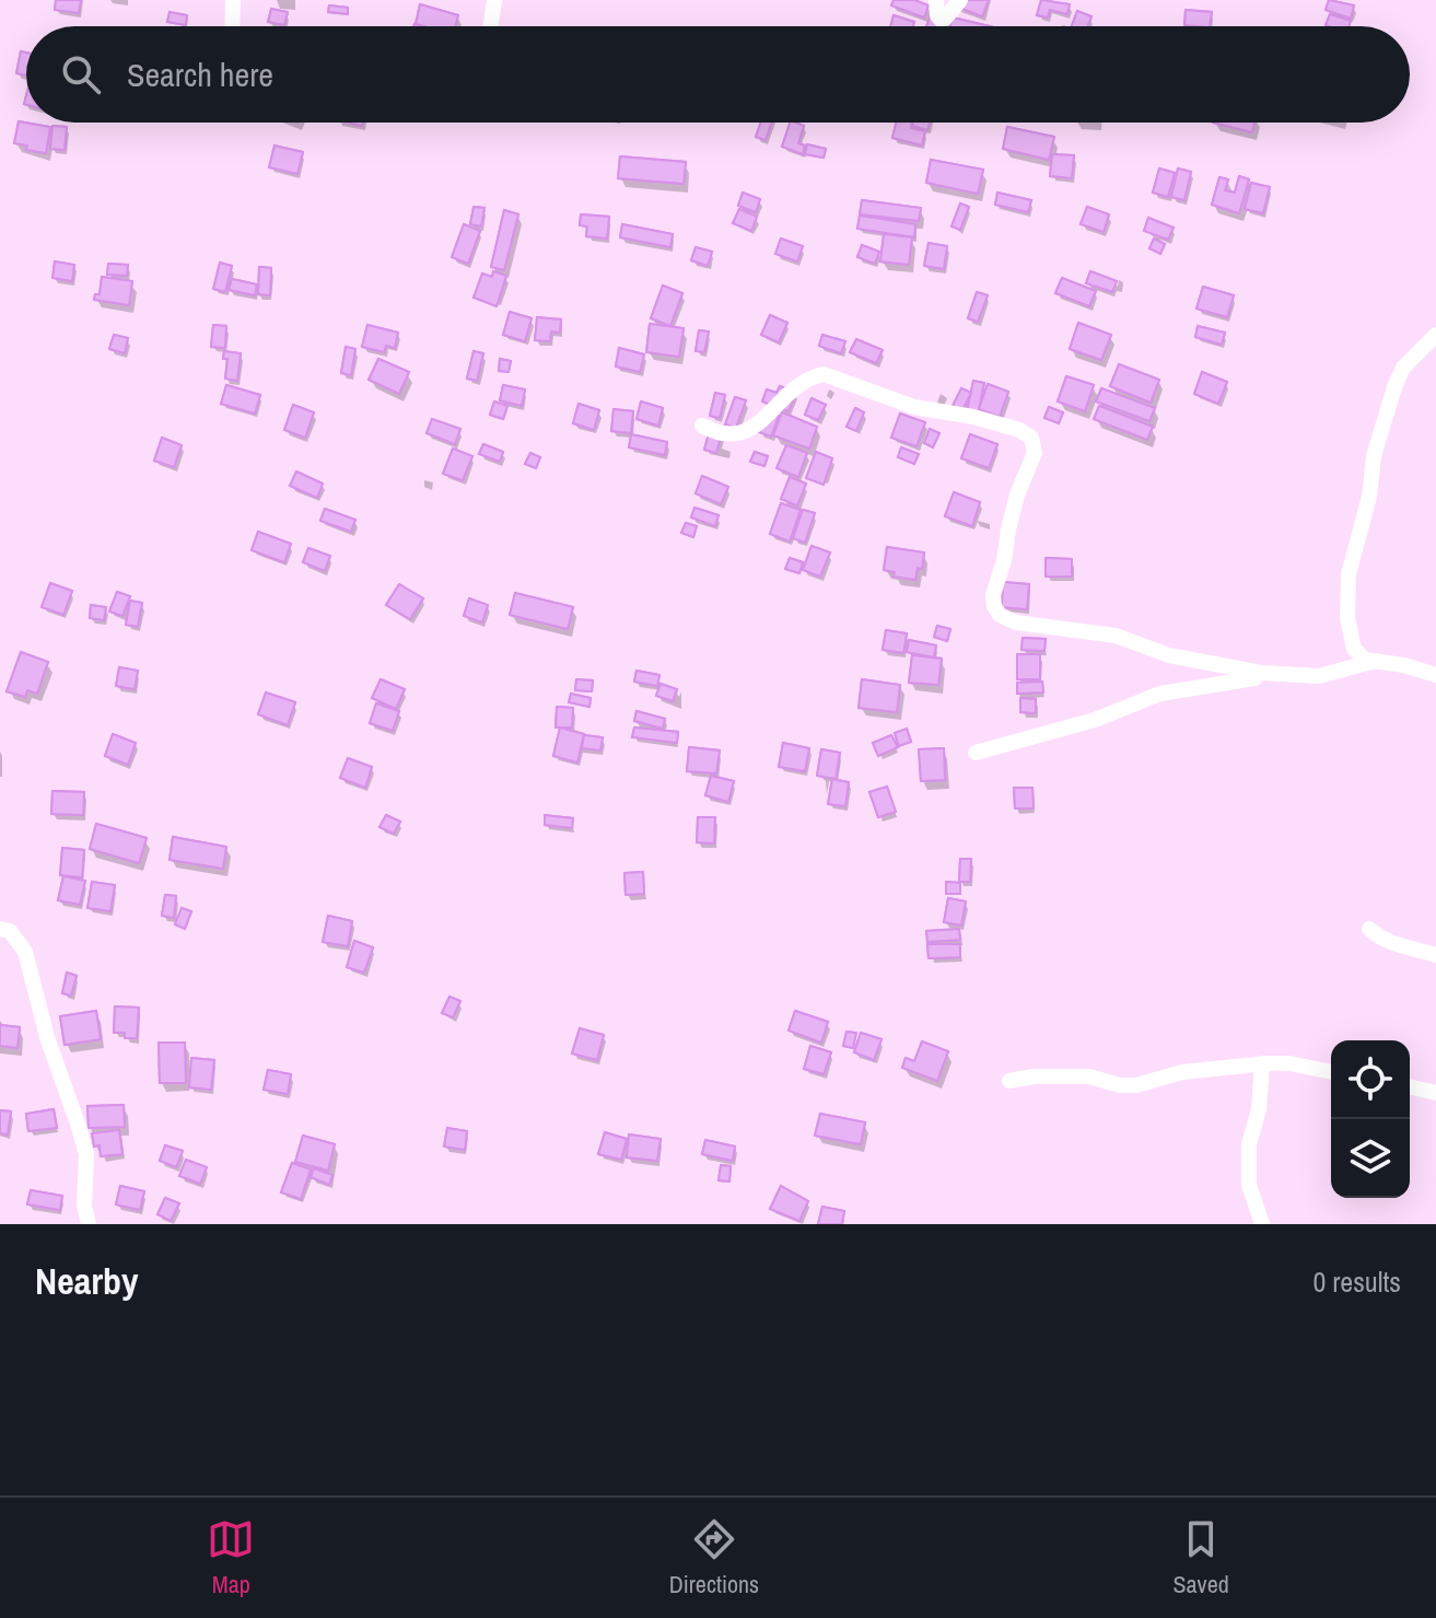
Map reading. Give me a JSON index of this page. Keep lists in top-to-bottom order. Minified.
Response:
{"page":{"search":"Search here","heading":["Nearby","0 results"],"nav":["Map","Directions","Saved"]}}
